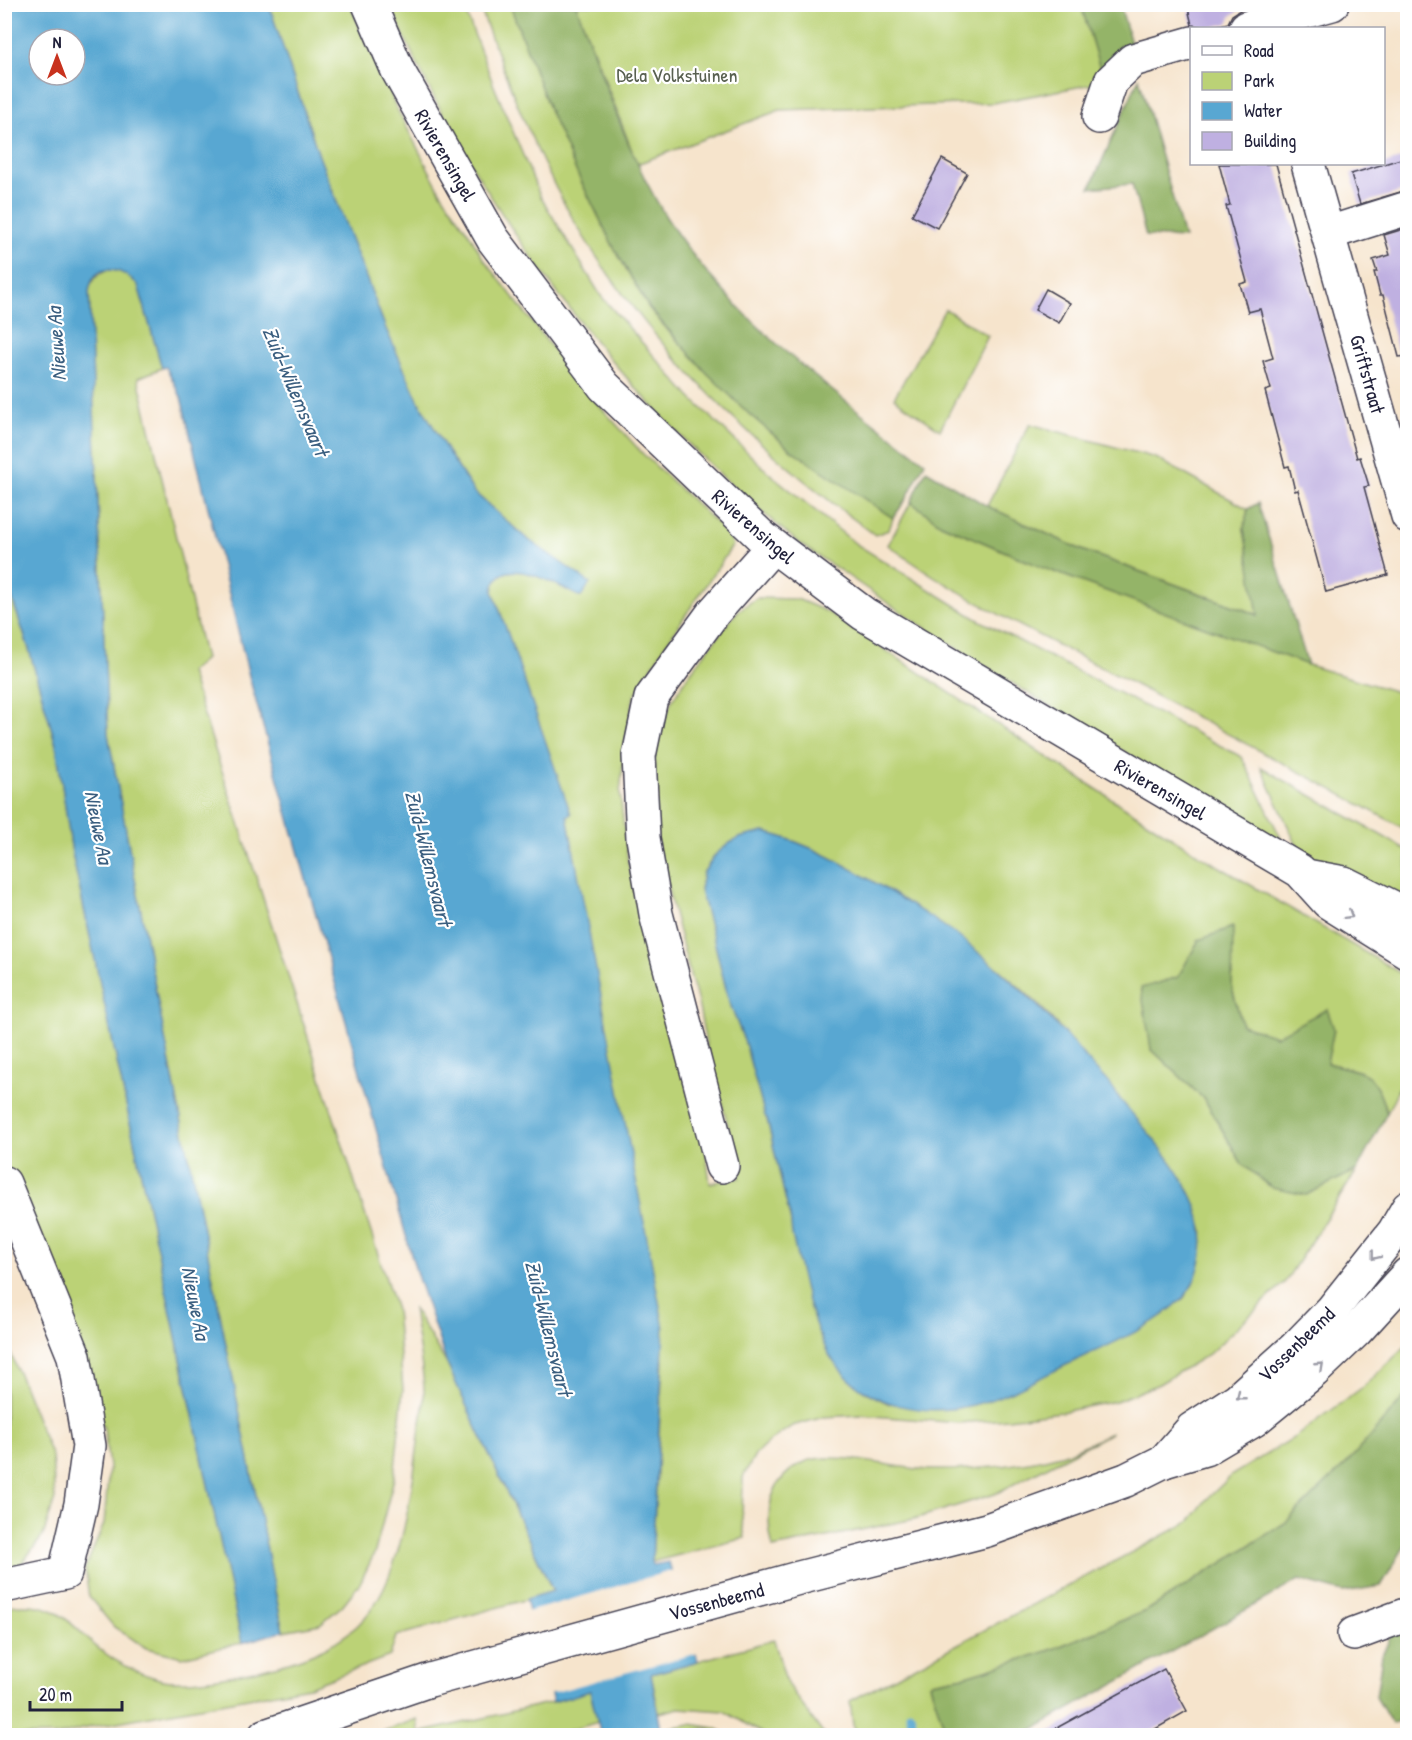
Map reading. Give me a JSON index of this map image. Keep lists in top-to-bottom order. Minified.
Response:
{"streets":{"main road":["Rivierensingel","Griftstraat","Vossenbeemd"]},"water":["Nieuwe Aa","Zuid-Willemsvaart"],"parks":["Dela Volkstuinen"],"legend":["Road","Park","Water","Building"],"scale_bar":"20 m","north":"top"}
